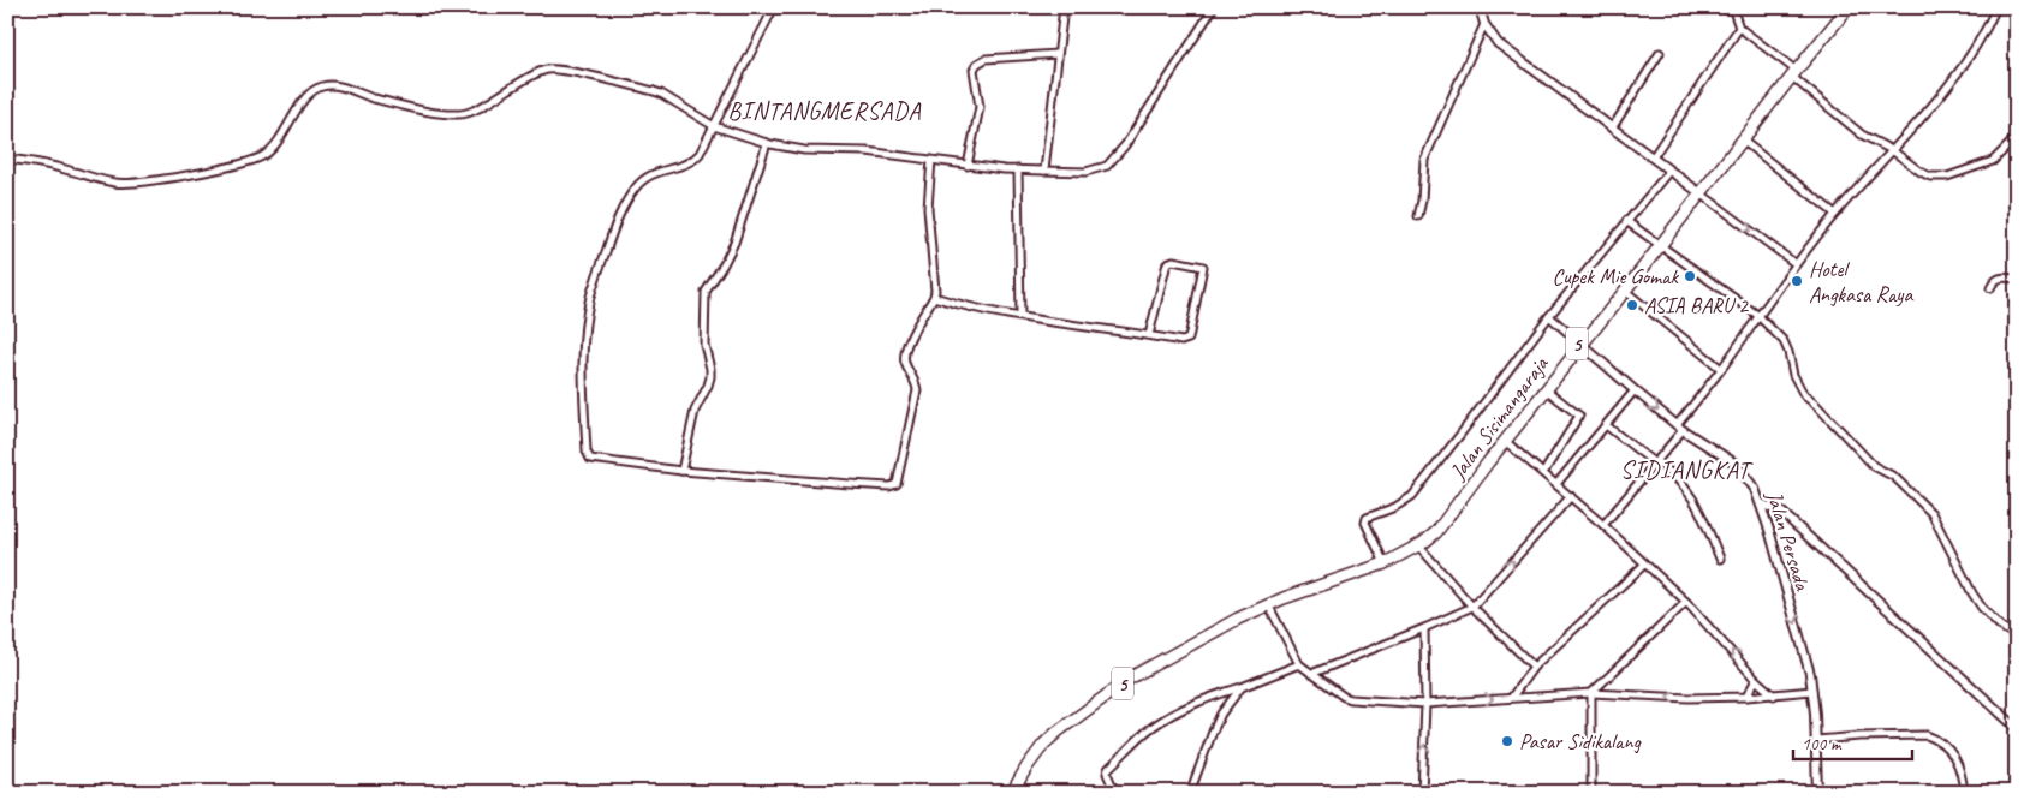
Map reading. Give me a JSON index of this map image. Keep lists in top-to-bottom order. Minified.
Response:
{"streets":{"highway":["5","Jalan Sisimangaraja"],"street":["Jalan Persada"]},"crossings":[["Jalan Sisimangaraja","Jalan Persada"]],"districts":["BINTANGMERSADA","SIDIANGKAT"],"places":["Cupek Mie Gomak","Hotel Angkasa Raya","ASIA BARU 2","Pasar Sidikalang"],"scale_bar":"100 m"}
